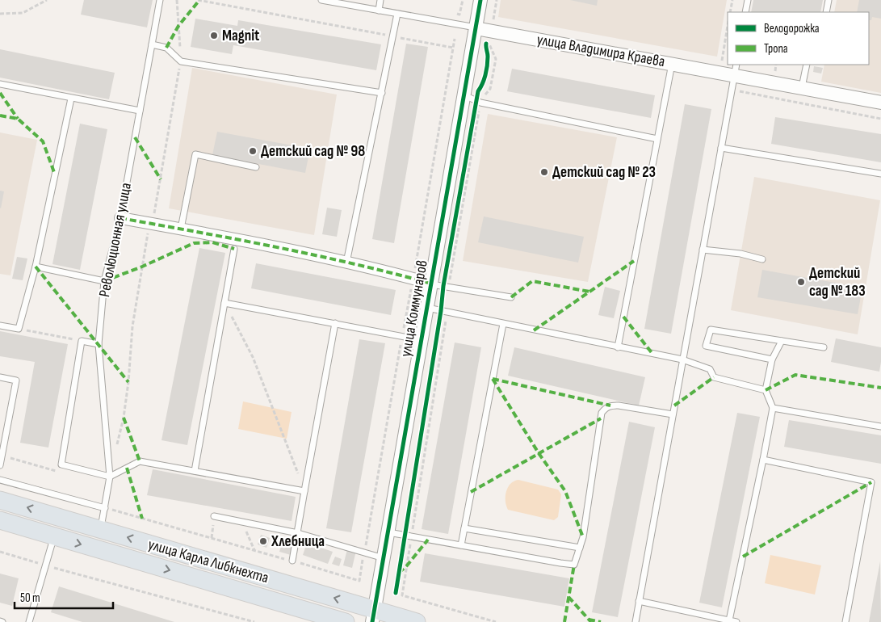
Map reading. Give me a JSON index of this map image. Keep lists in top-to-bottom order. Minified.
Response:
{"streets":{"main road":["улица Карла Либкнехта"],"street":["улица Владимира Краева","улица Коммунаров"],"lane":["Революционная улица"]},"crossings":[["улица Владимира Краева","улица Коммунаров"],["Революционная улица","улица Карла Либкнехта"],["улица Коммунаров","улица Карла Либкнехта"]],"places":["Magnit","Детский сад № 98","Детский сад № 23","Детский сад № 183","Хлебница"],"legend":["Велодорожка","Тропа"],"scale_bar":"50 m"}
